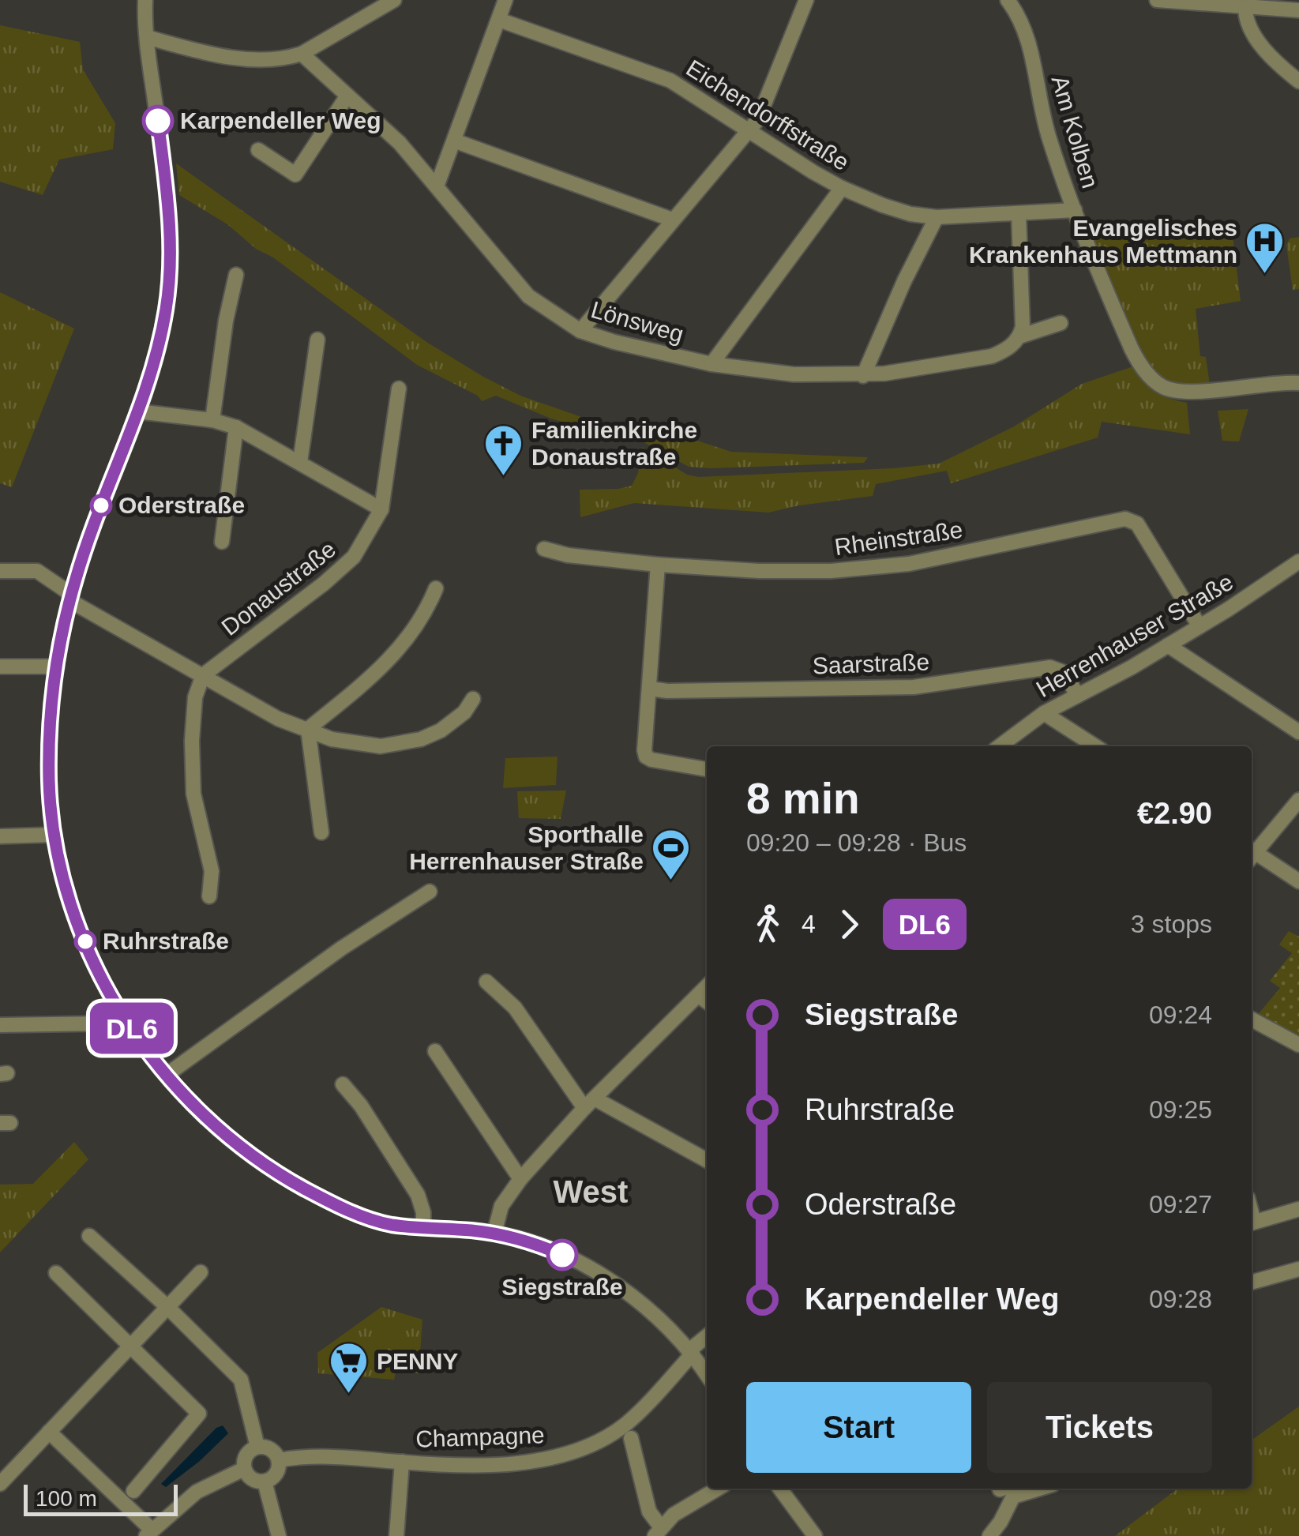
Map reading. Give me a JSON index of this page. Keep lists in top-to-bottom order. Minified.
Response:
{"streets":{"street":["Eichendorffstraße","Am Kolben","Lönsweg","Rheinstraße","Donaustraße","Herrenhauser Straße","Saarstraße","Champagne"]},"crossings":[["Rheinstraße","Herrenhauser Straße"],["Herrenhauser Straße","Saarstraße"]],"districts":["West"],"places":{"other":["Karpendeller Weg","Oderstraße","Ruhrstraße","Siegstraße"],"hospital":["Evangelisches Krankenhaus Mettmann"],"church":["Familienkirche Donaustraße"],"sports":["Sporthalle Herrenhauser Straße"],"supermarket":["PENNY"]},"lines":["bus line DL6"],"scale_bar":"100 m","page":{"on_map":"DL6","heading":["8 min","09:20 – 09:28 · Bus","€2.90"],"legs":["4","DL6","3 stops"],"list":[{"name":"Siegstraße","value":"09:24"},{"name":"Ruhrstraße","value":"09:25"},{"name":"Oderstraße","value":"09:27"},{"name":"Karpendeller Weg","value":"09:28"}],"buttons":["Start","Tickets"],"scale":"100 m"}}
